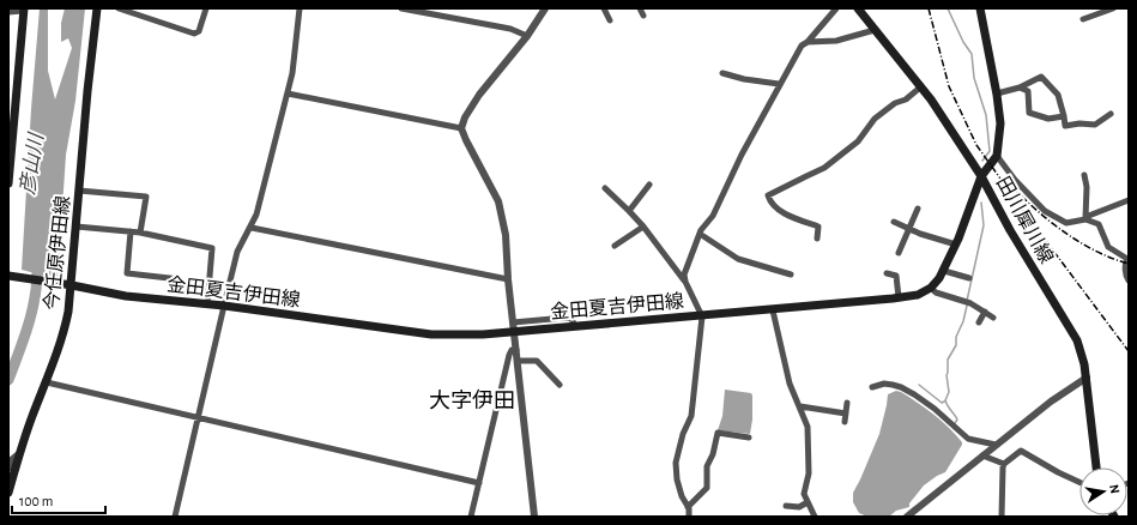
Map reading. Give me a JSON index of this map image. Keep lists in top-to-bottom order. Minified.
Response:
{"streets":{"main road":["田川犀川線","今任原伊田線","金田夏吉伊田線"]},"crossings":[["田川犀川線","金田夏吉伊田線"],["今任原伊田線","金田夏吉伊田線"]],"districts":["大字伊田"],"water":["彦山川"],"scale_bar":"100 m","north":"right"}
